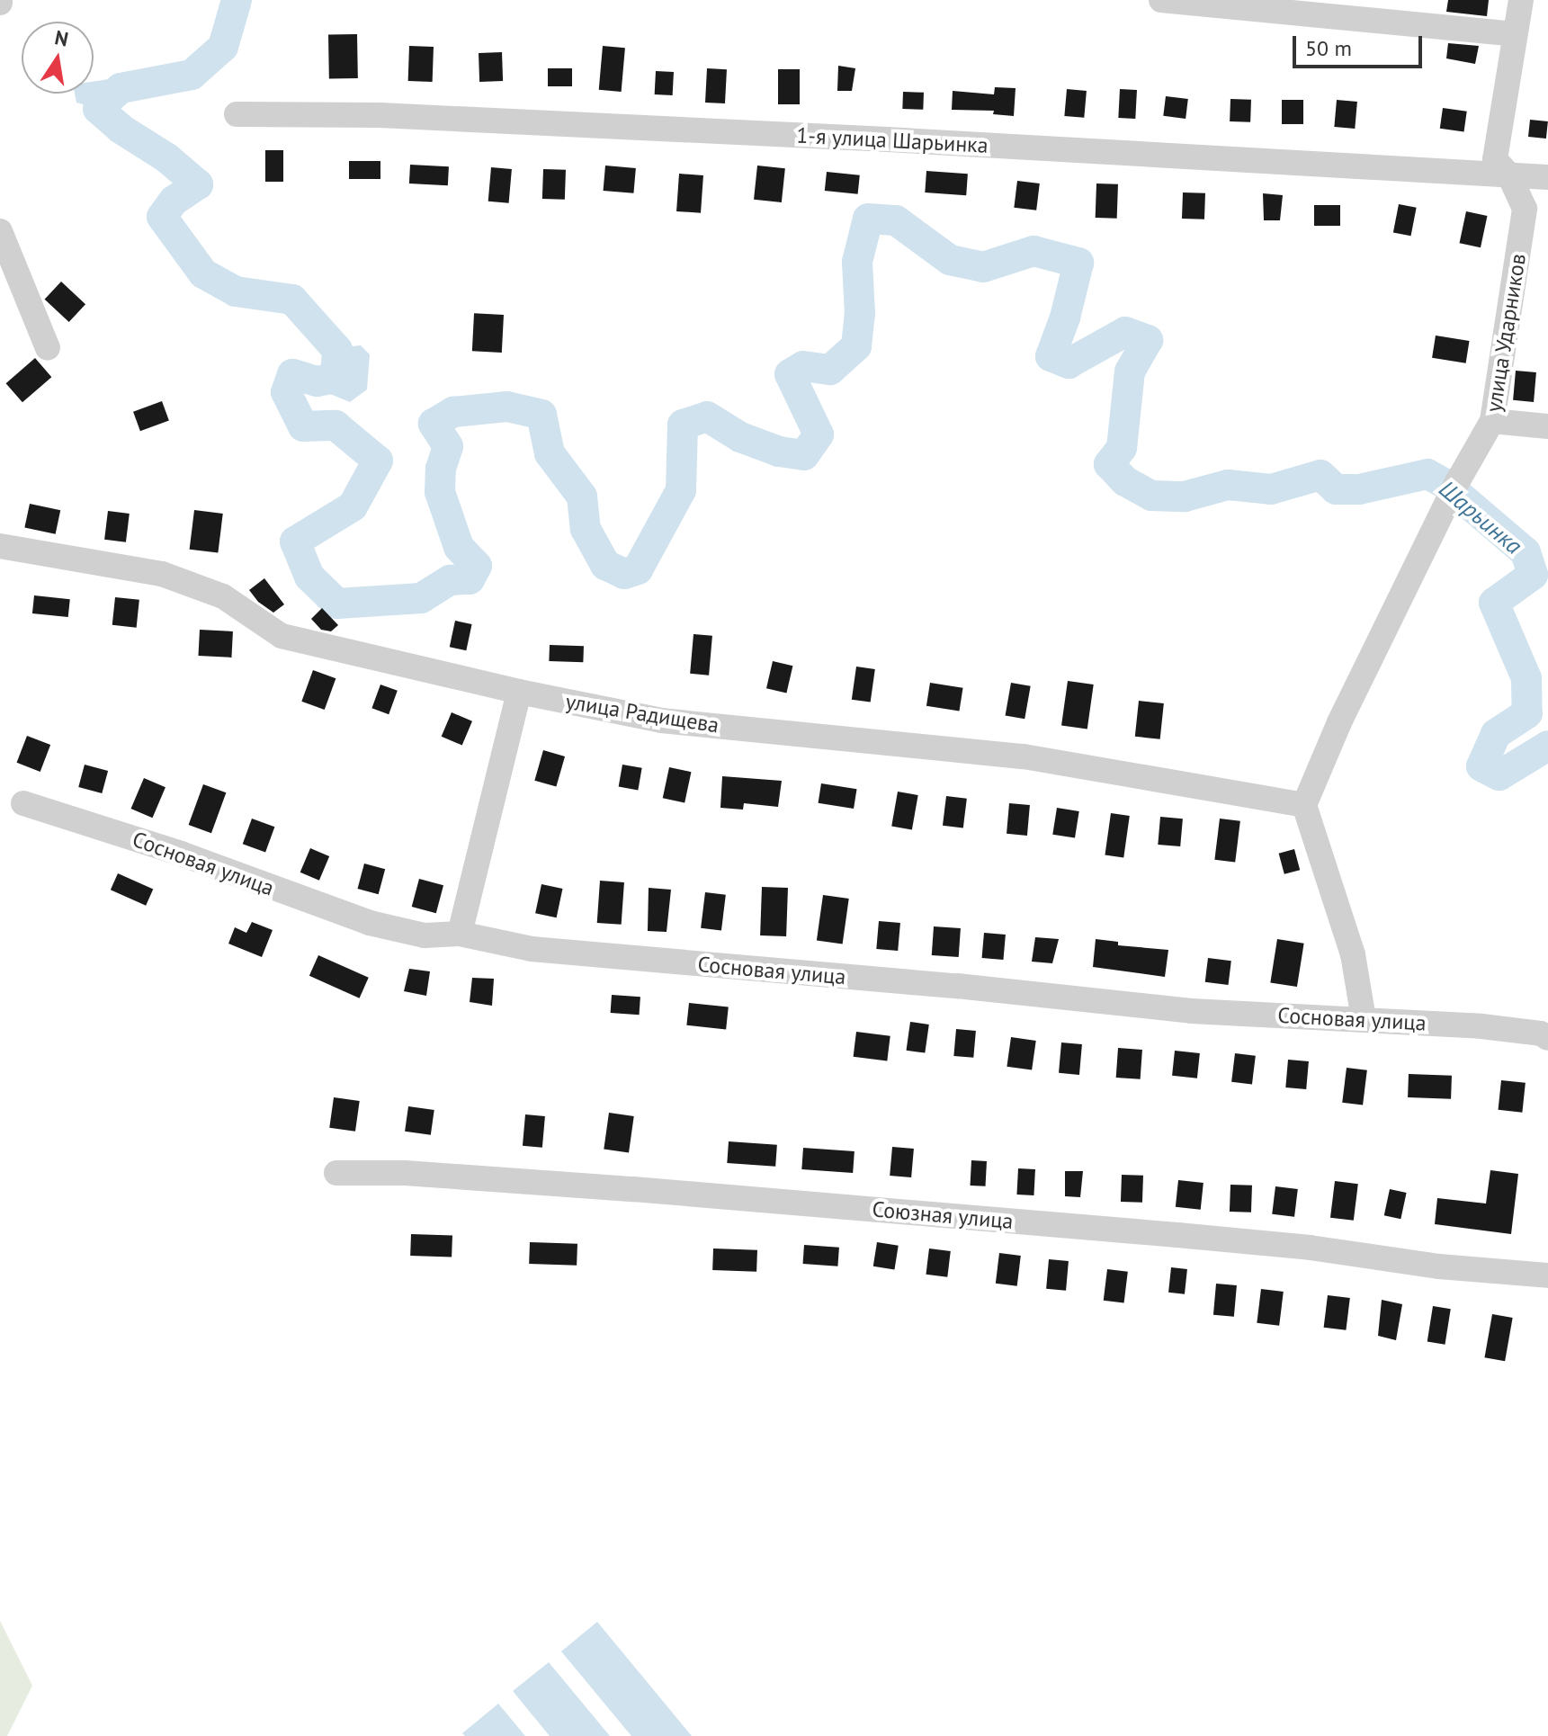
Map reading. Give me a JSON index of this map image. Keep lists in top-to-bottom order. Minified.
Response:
{"streets":{"street":["1-я улица Шарьинка","улица Ударников","улица Радищева","Сосновая улица","Союзная улица"]},"crossings":[["1-я улица Шарьинка","улица Ударников"],["улица Ударников","улица Радищева"]],"water":["Шарьинка"],"scale_bar":"50 m","north":"top"}
